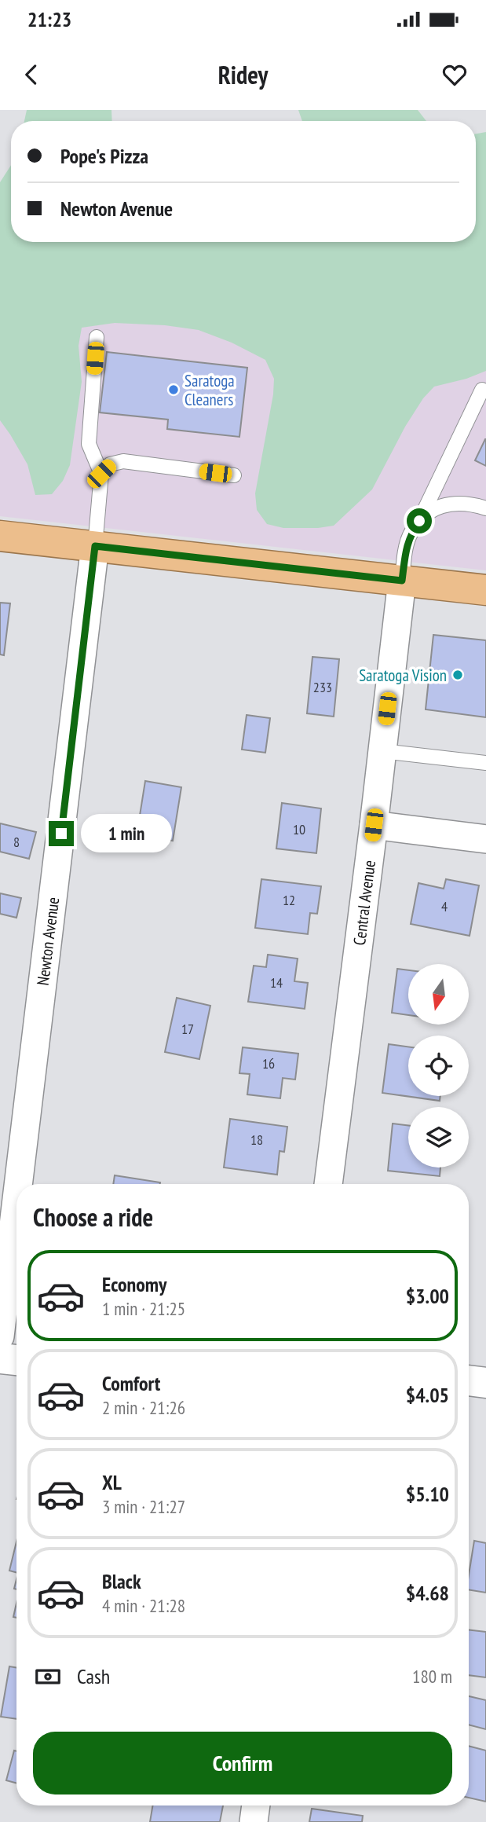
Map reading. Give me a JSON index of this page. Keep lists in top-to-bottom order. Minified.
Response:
{"streets":{"street":["Central Avenue","Newton Avenue"]},"places":["Saratoga Cleaners","Saratoga Vision"],"house_numbers":["233","10","8","12","4","14","17","16","18"],"north":"bottom","page":{"status":"21:23","header":"Ridey","banner":["Pope's Pizza","Newton Avenue"],"bubble":"1 min","heading":"Choose a ride","list":[{"name":"Economy","note":"1 min · 21:25","value":"$3.00"},{"name":"Comfort","note":"2 min · 21:26","value":"$4.05"},{"name":"XL","note":"3 min · 21:27","value":"$5.10"},{"name":"Black","note":"4 min · 21:28","value":"$4.68"}],"pay":["Cash","180 m"],"buttons":"Confirm"}}
